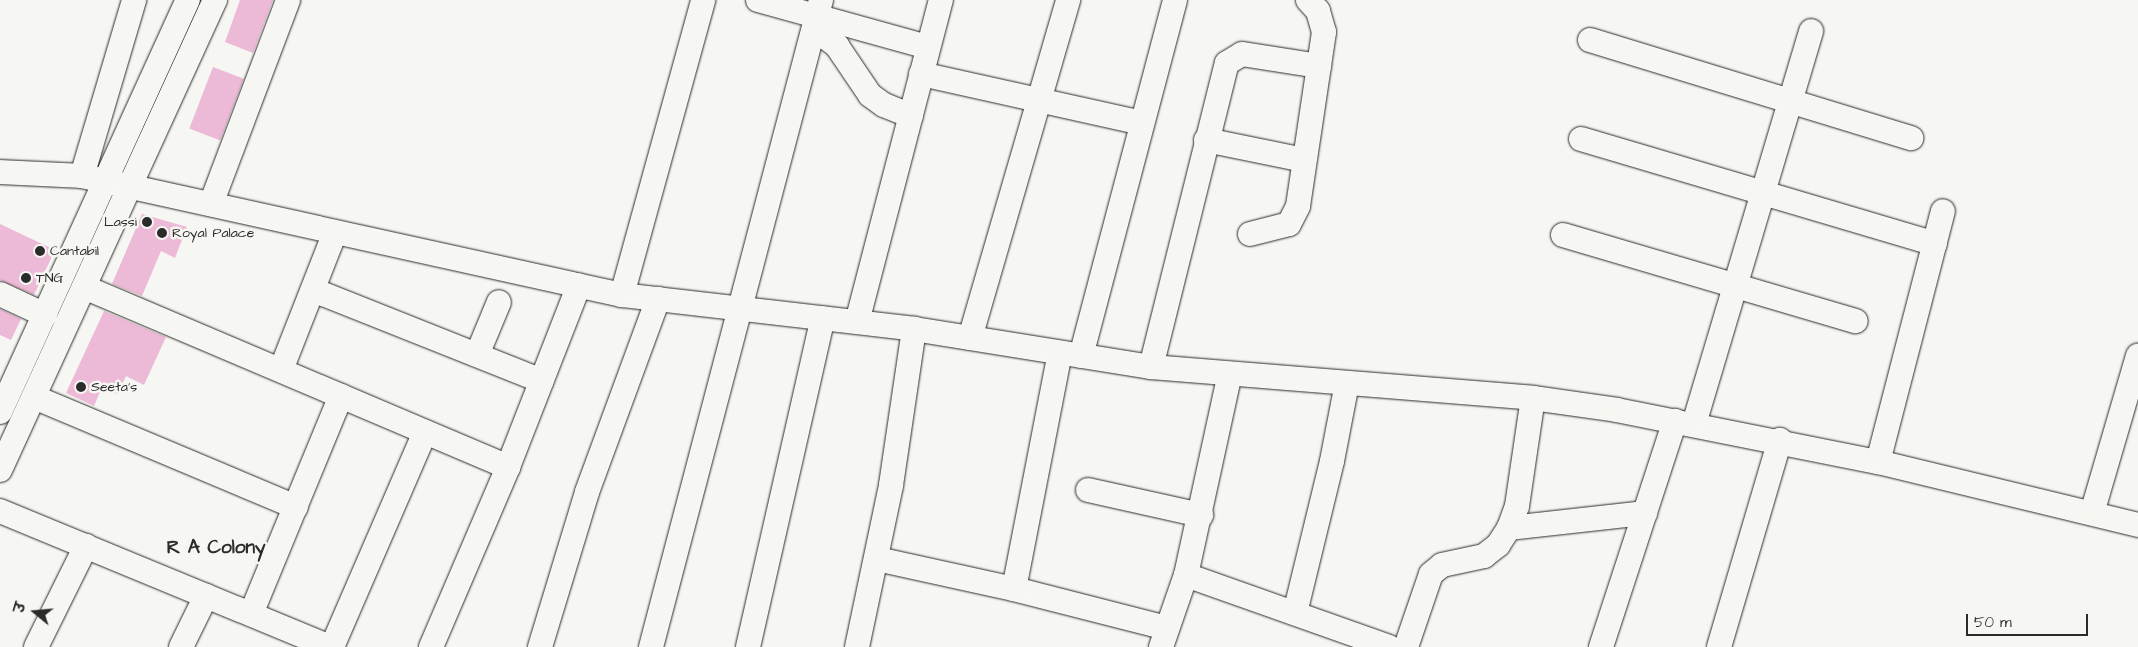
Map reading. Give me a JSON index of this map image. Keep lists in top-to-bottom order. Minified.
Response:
{"districts":["R A Colony"],"places":["Lassi","Royal Palace","Cantabil","TNG","Seeta's"],"scale_bar":"50 m","north":"left"}
